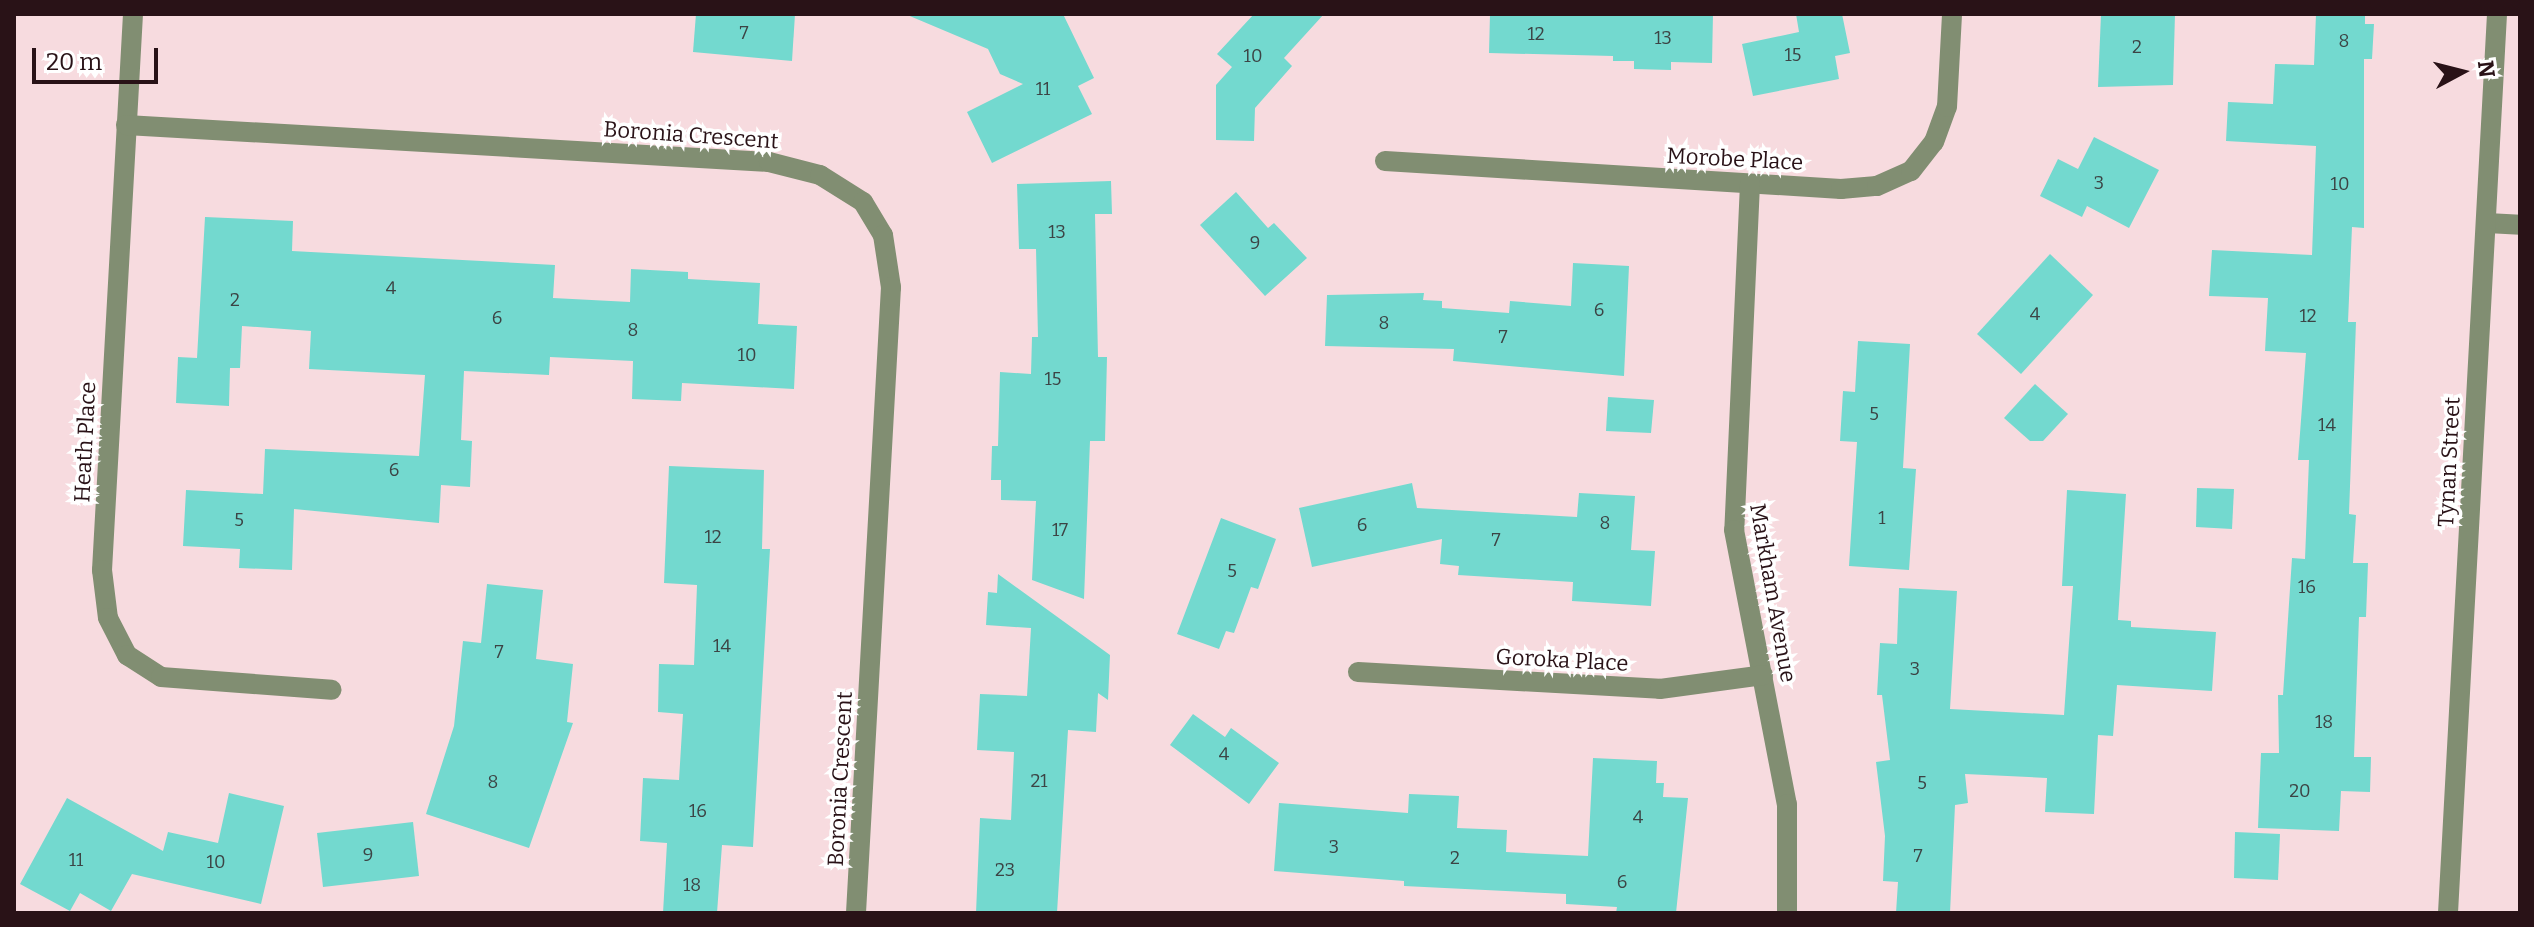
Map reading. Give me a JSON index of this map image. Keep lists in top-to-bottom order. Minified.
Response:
{"streets":{"street":["Boronia Crescent","Morobe Place","Heath Place","Tynan Street","Markham Avenue","Goroka Place"]},"crossings":[["Boronia Crescent","Heath Place"],["Morobe Place","Markham Avenue"],["Markham Avenue","Goroka Place"]],"house_numbers":["7","12","13","8","2","15","10","11","3","10","13","9","4","2","6","4","12","6","8","8","7","10","15","5","14","6","1","5","8","6","17","12","7","5","16","14","7","3","18","4","21","8","5","20","16","4","3","9","7","2","11","10","23","6","18"],"scale_bar":"20 m","north":"right"}
